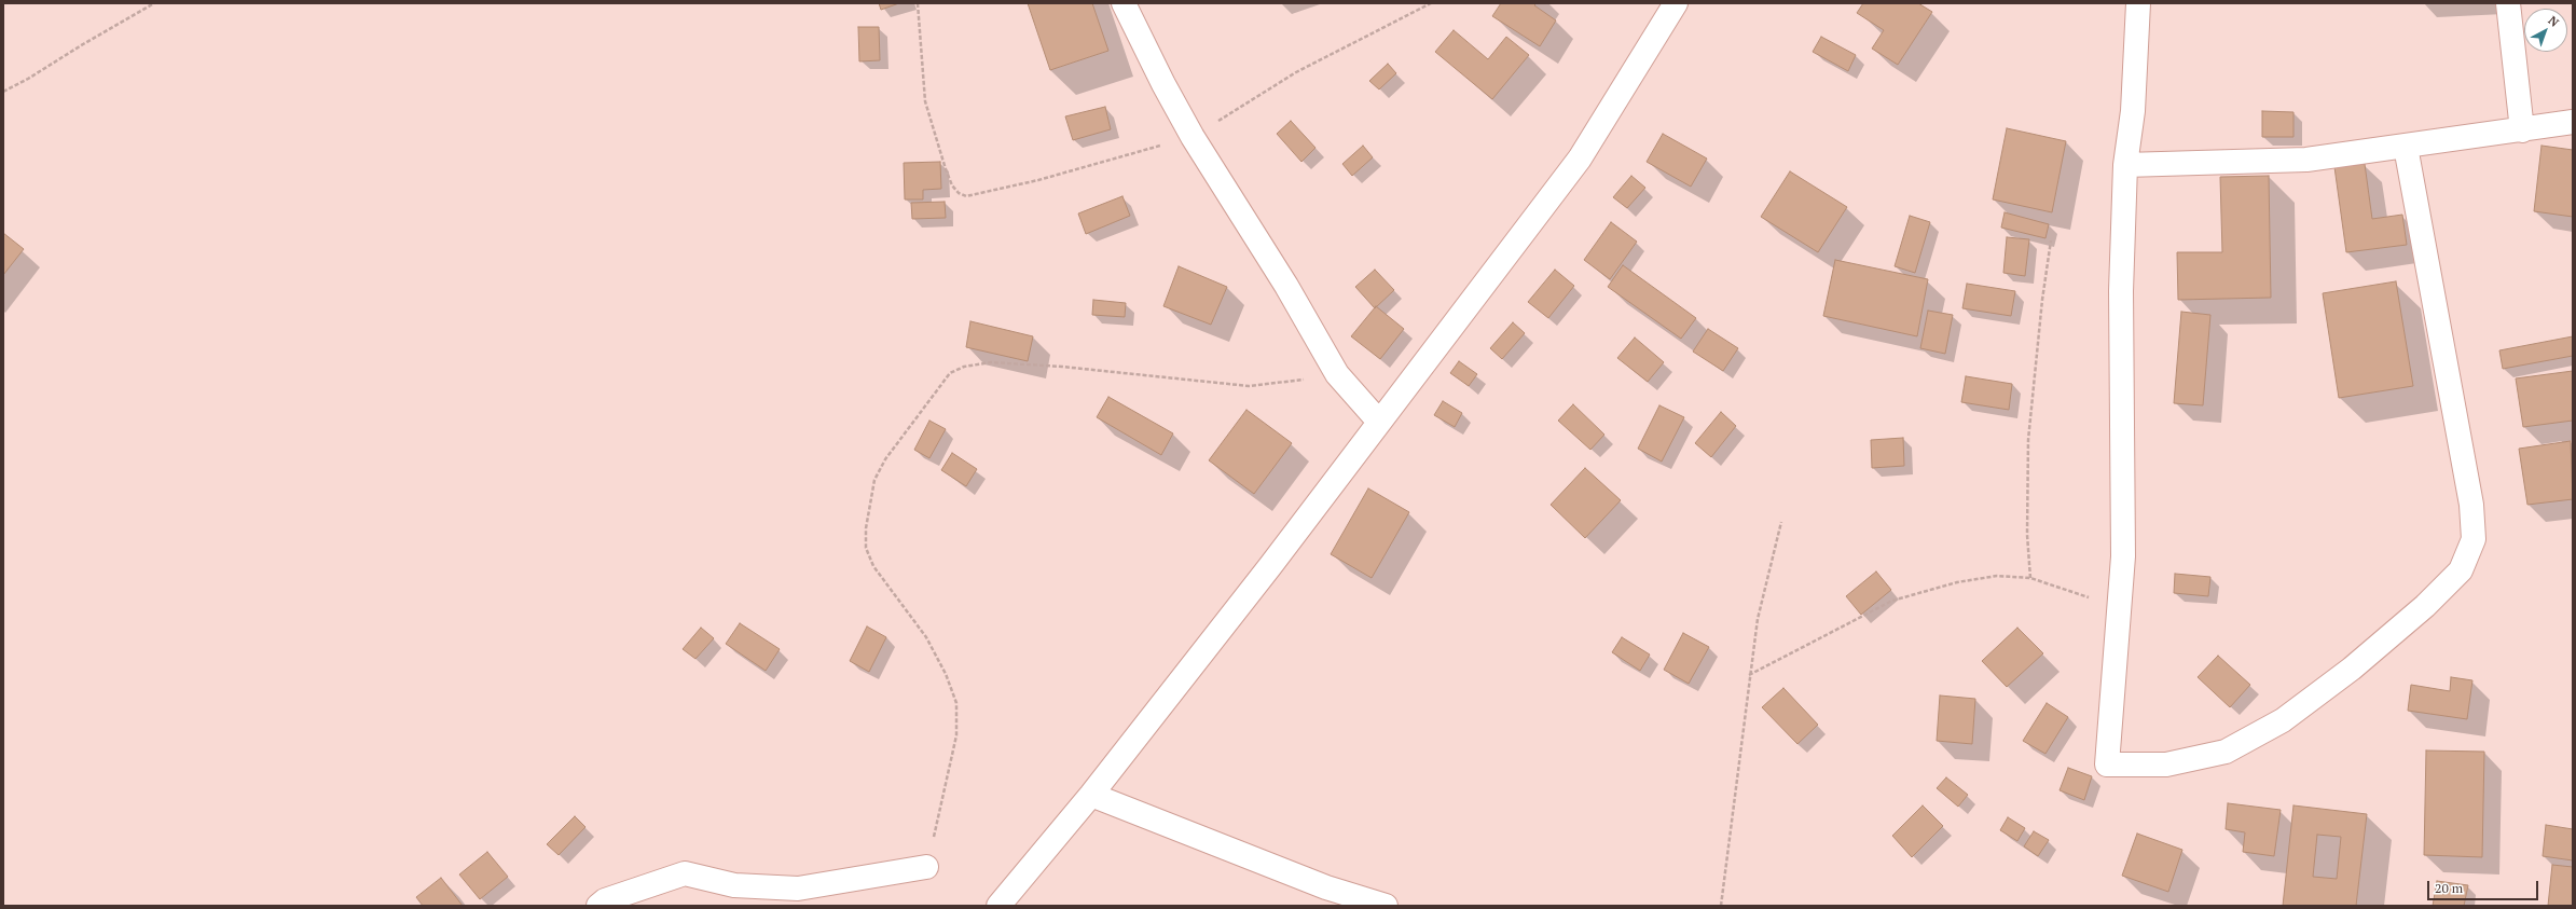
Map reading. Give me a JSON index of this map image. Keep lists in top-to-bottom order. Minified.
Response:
{"scale_bar":"20 m","north":"top right"}
